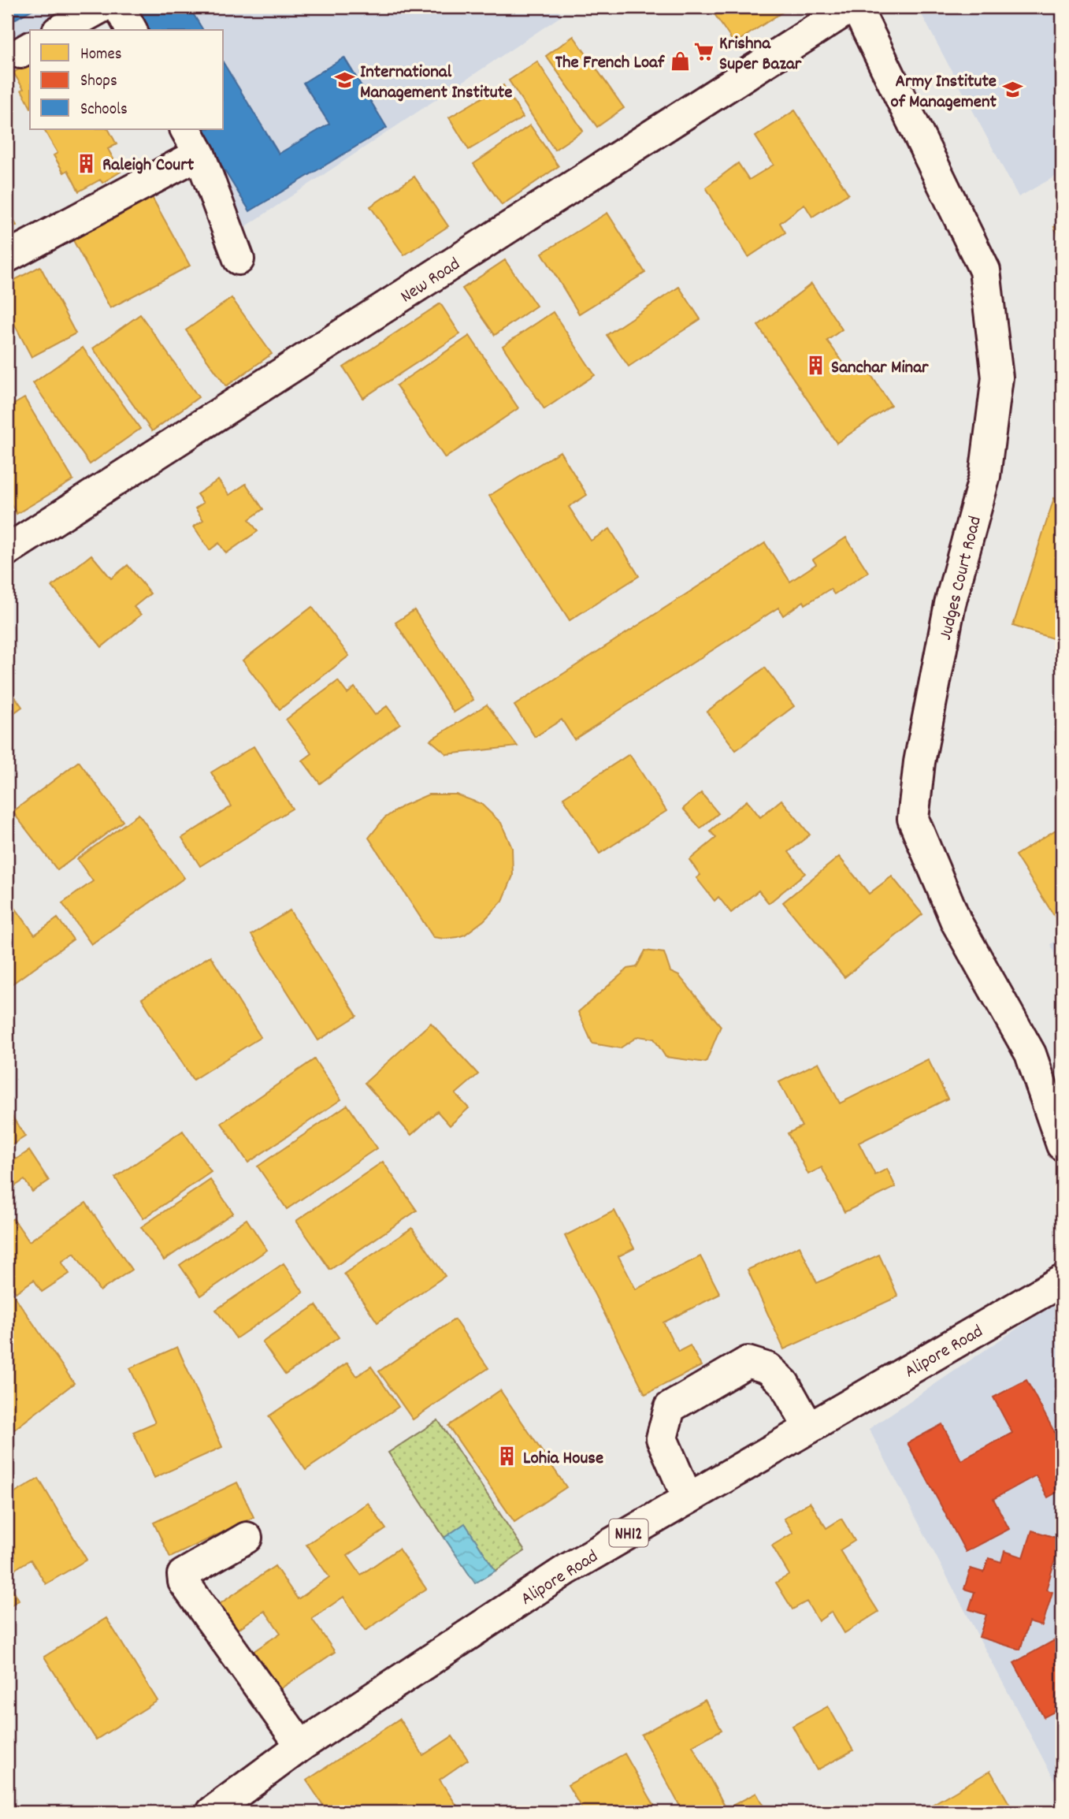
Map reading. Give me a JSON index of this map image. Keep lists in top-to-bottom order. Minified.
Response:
{"streets":{"main road":["New Road","Judges Court Road","Alipore Road","NH12"]},"places":{"supermarket":["Krishna Super Bazar"],"shop":["The French Loaf"],"school or university":["International Management Institute","Army Institute of Management"],"building":["Raleigh Court","Sanchar Minar","Lohia House"]},"legend":["Homes","Shops","Schools"]}
